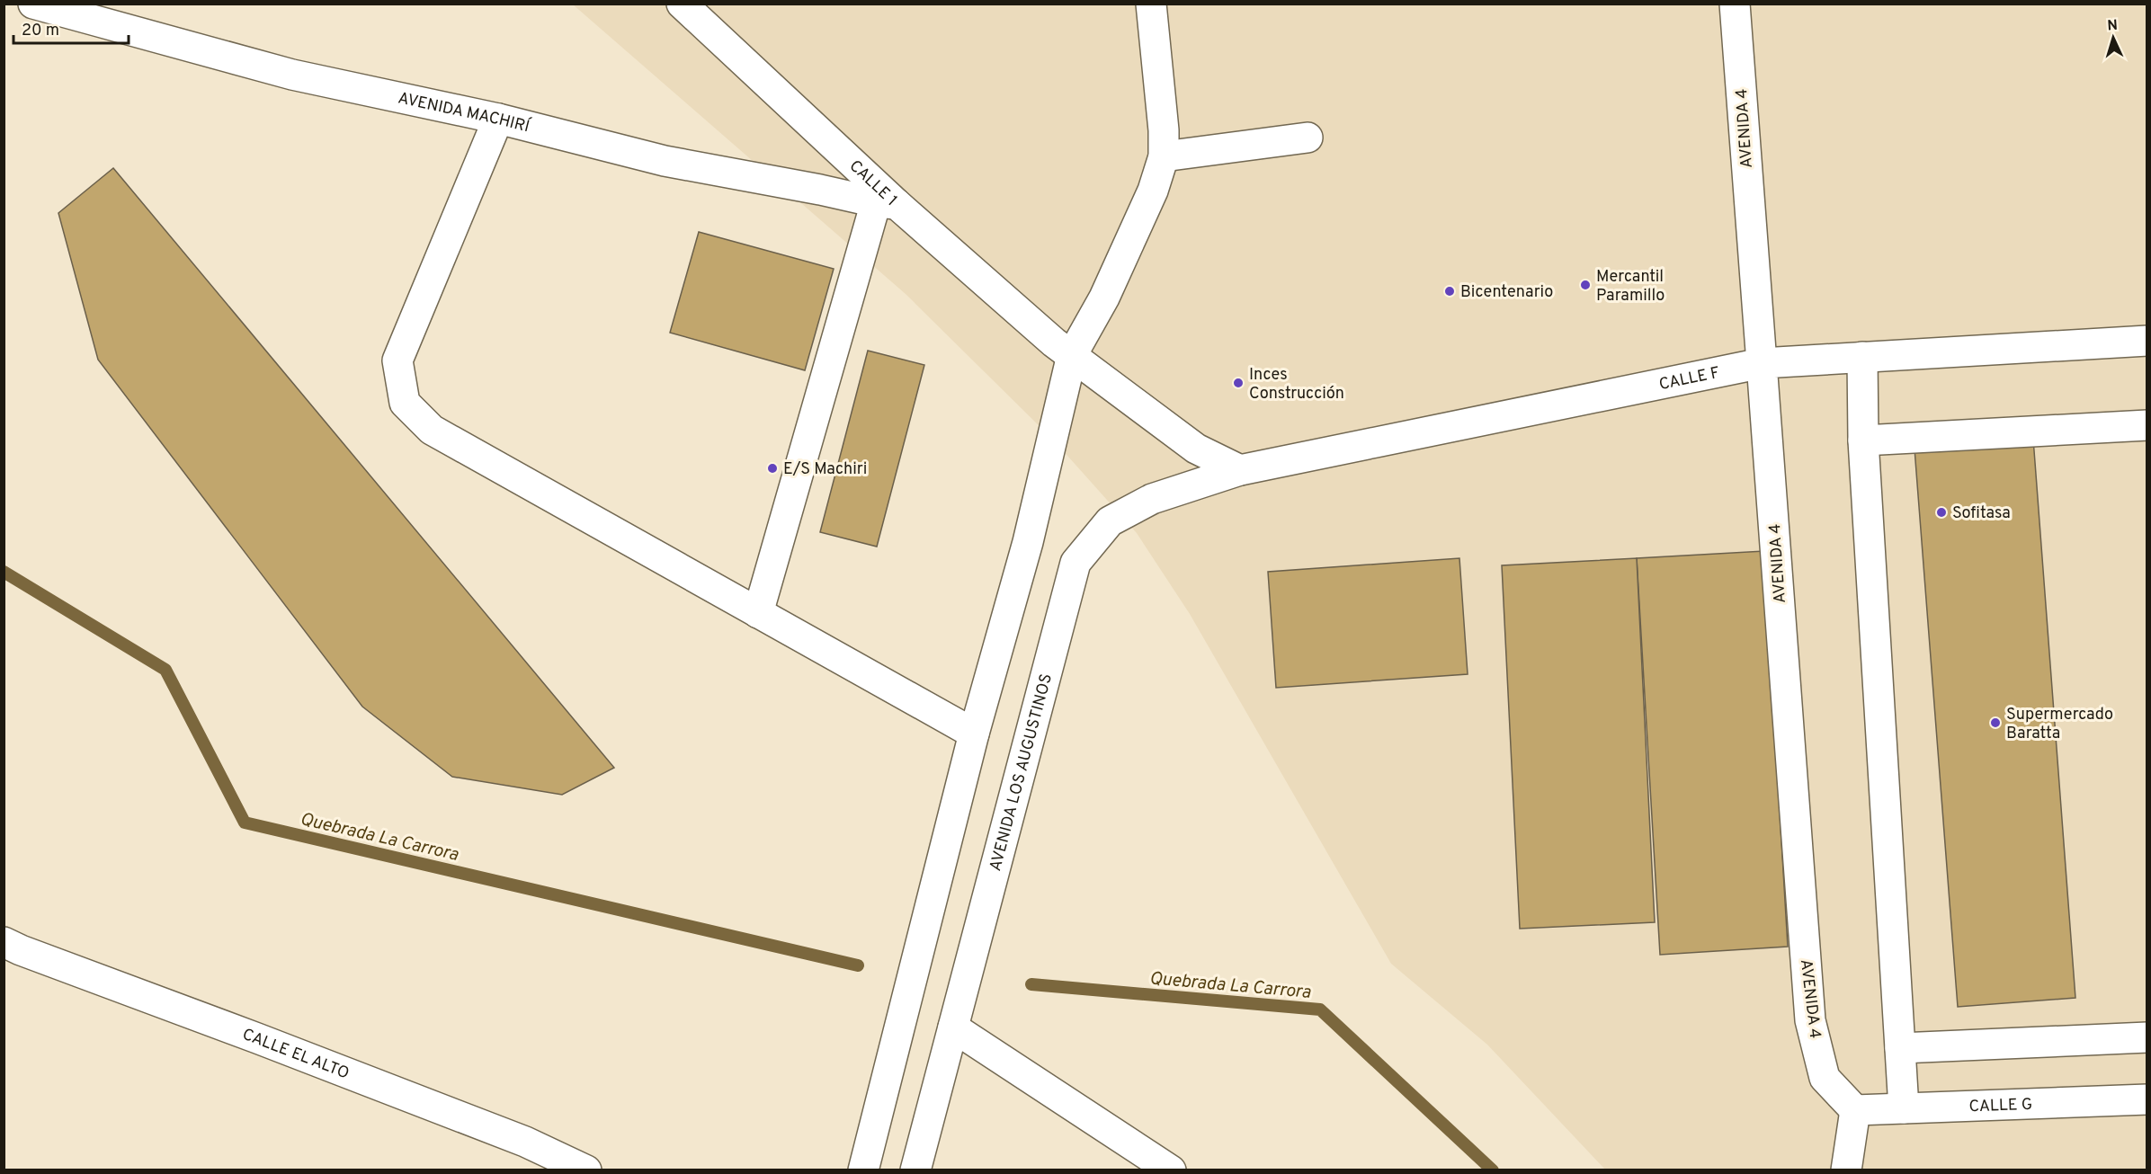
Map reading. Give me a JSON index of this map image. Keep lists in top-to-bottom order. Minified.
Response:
{"streets":{"main road":["AVENIDA MACHIRÍ","AVENIDA 4","CALLE 1","CALLE F","AVENIDA LOS AUGUSTINOS","CALLE EL ALTO","CALLE G"]},"crossings":[["AVENIDA MACHIRÍ","CALLE 1"],["AVENIDA 4","CALLE F"],["AVENIDA 4","CALLE G"],["CALLE 1","CALLE F"],["CALLE 1","AVENIDA LOS AUGUSTINOS"],["CALLE F","AVENIDA LOS AUGUSTINOS"]],"water":["Quebrada La Carrora"],"places":["Mercantil Paramillo","Bicentenario","Inces Construcción","E/S Machiri","Sofitasa","Supermercado Baratta"],"scale_bar":"20 m","north":"top"}
